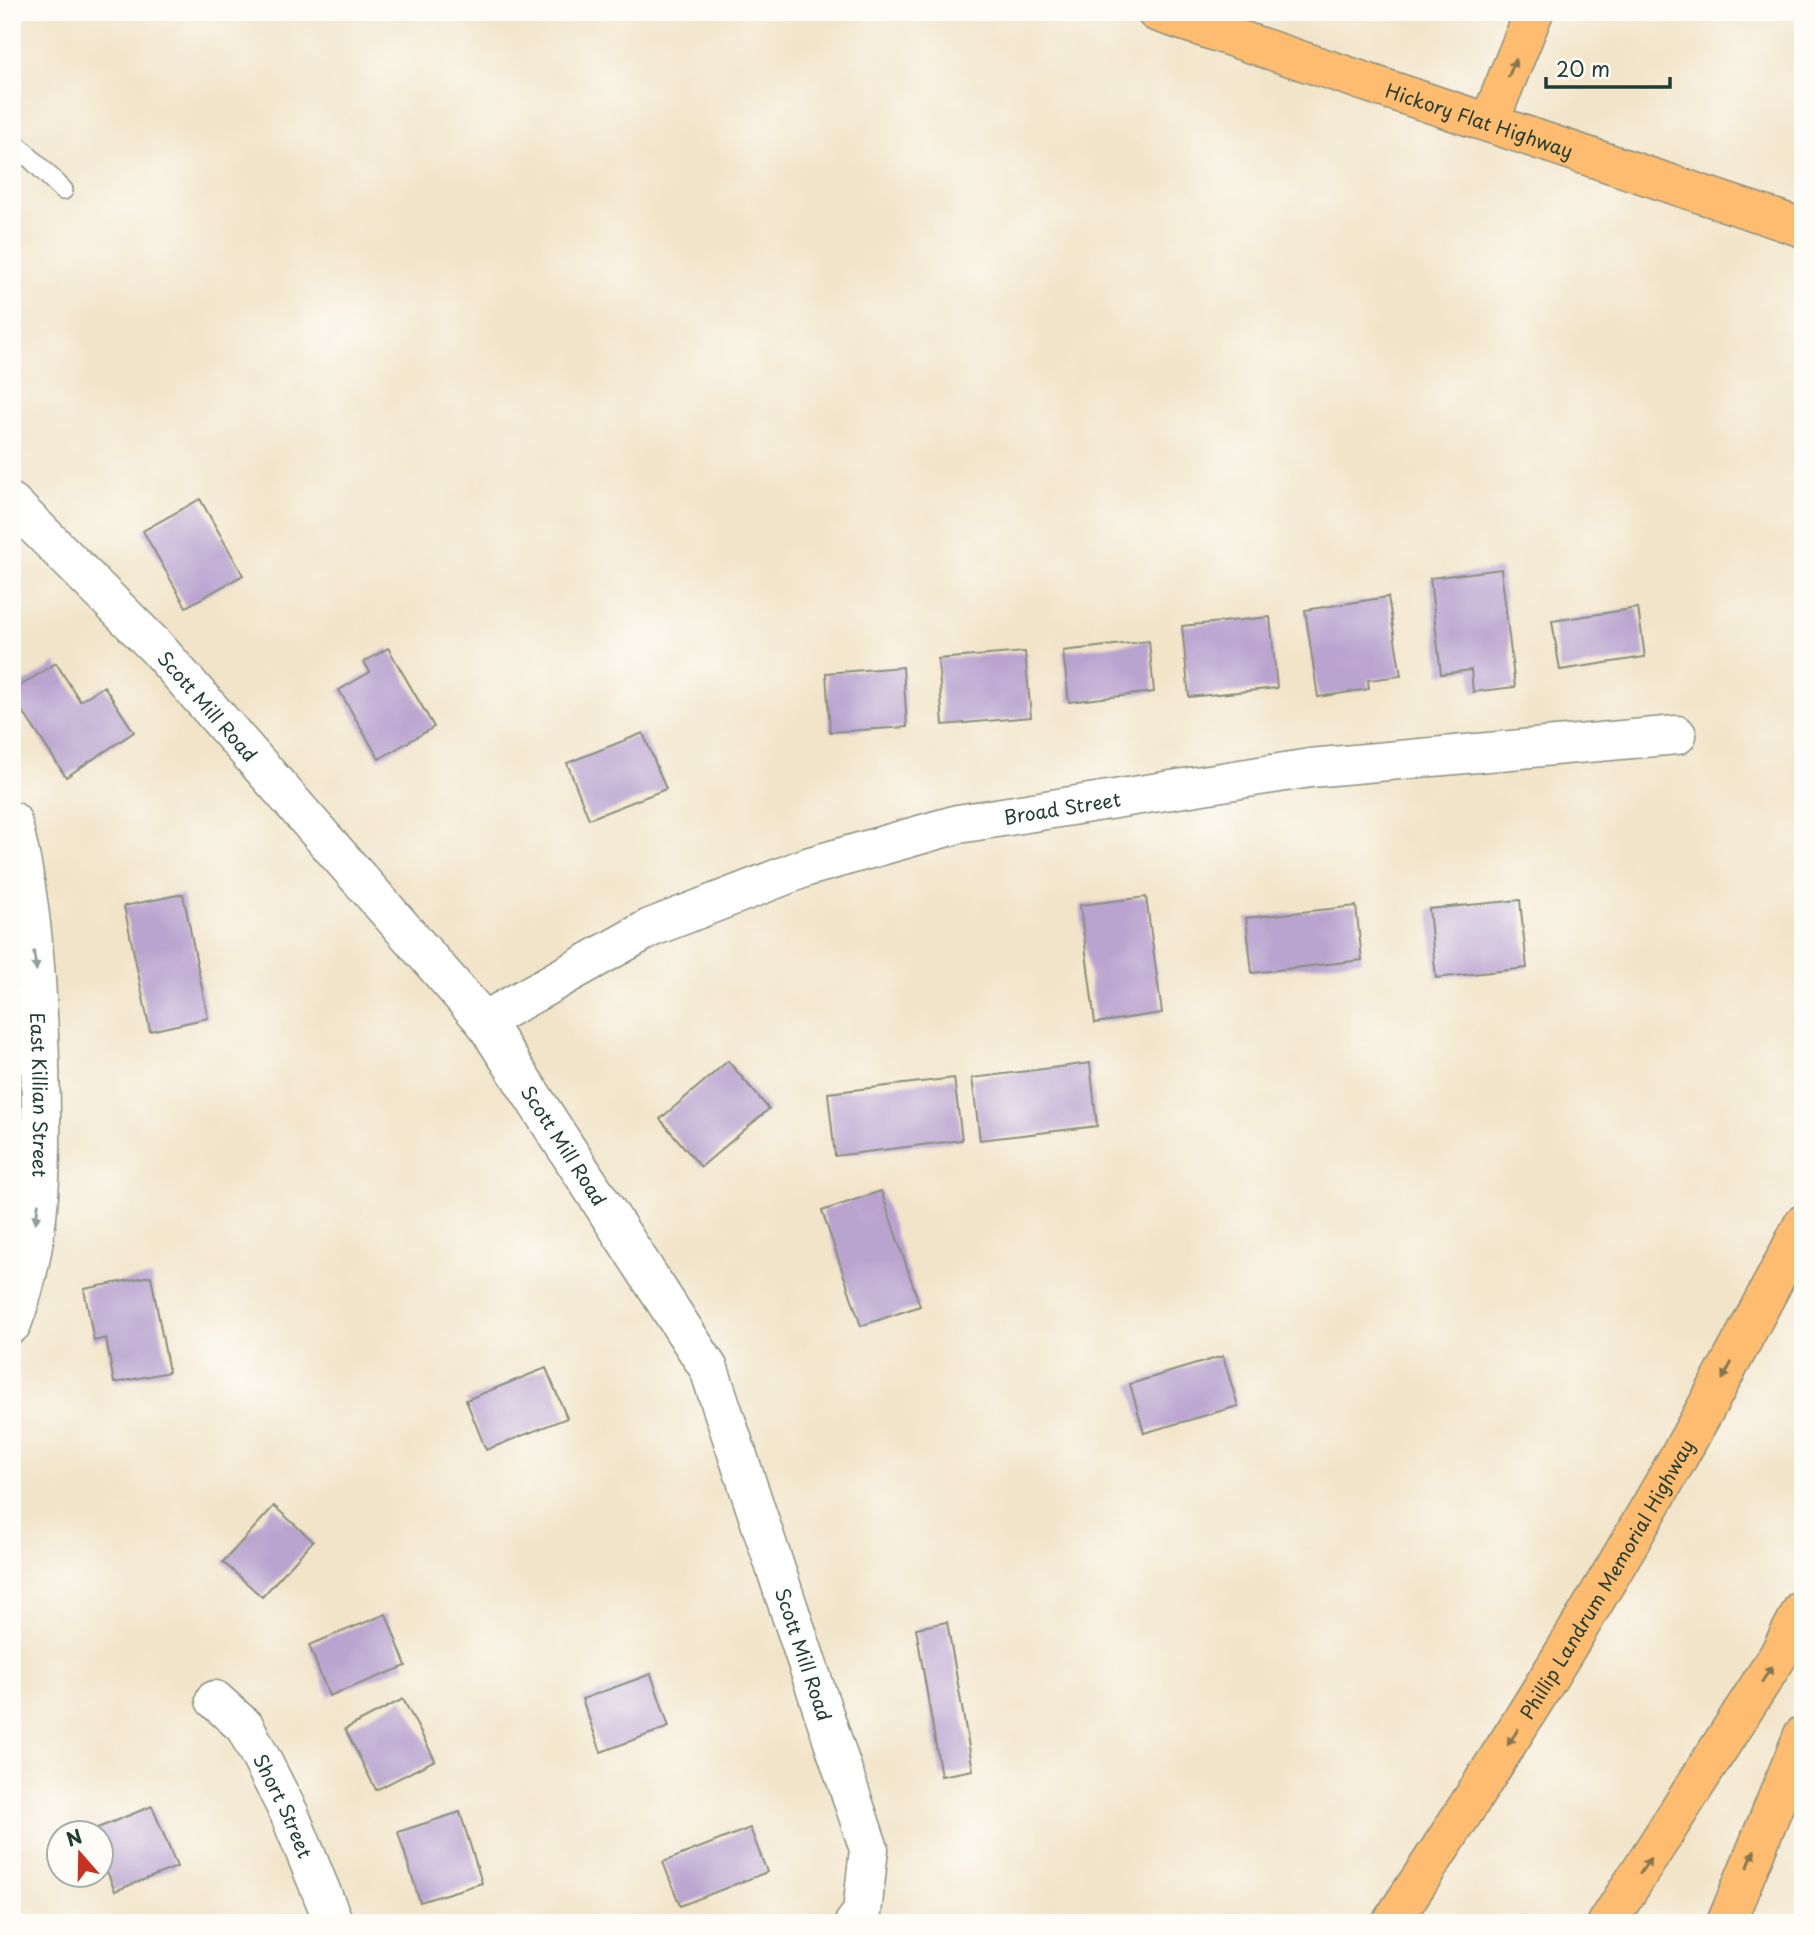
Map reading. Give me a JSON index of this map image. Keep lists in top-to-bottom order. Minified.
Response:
{"streets":{"main road":["Hickory Flat Highway","Phillip Landrum Memorial Highway"],"street":["Scott Mill Road","Broad Street","East Killian Street","Short Street"]},"crossings":[["Scott Mill Road","Broad Street"]],"one_way":["East Killian Street"],"scale_bar":"20 m","north":"top"}
